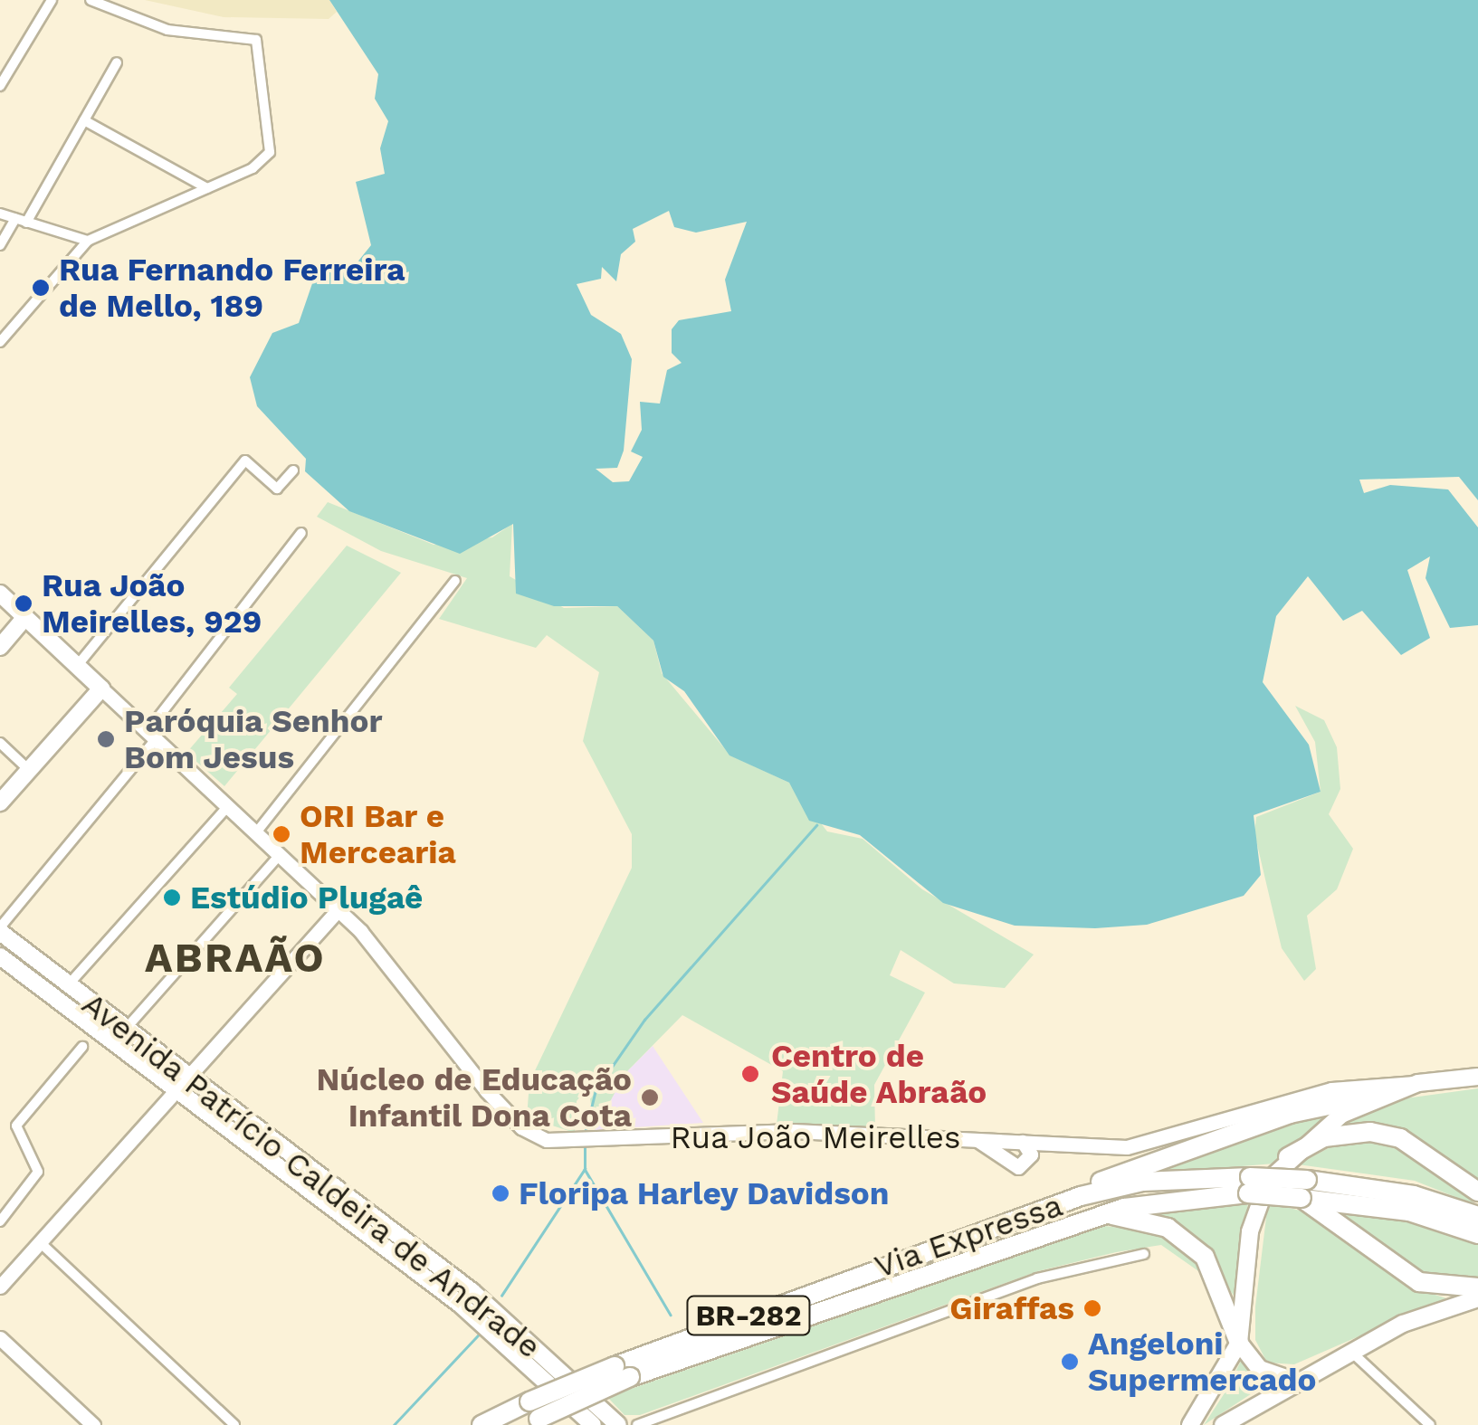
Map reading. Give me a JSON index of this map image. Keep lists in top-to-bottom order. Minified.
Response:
{"streets":{"highway":["Via Expressa","BR-282"],"main road":["Rua João Meirelles","Avenida Patrício Caldeira de Andrade"]},"districts":["ABRAÃO"],"places":["Rua Fernando Ferreira de Mello, 189","Rua João Meirelles, 929","Paróquia Senhor Bom Jesus","ORI Bar e Mercearia","Estúdio Plugaê","Centro de Saúde Abraão","Núcleo de Educação Infantil Dona Cota","Floripa Harley Davidson","Giraffas","Angeloni Supermercado"]}
